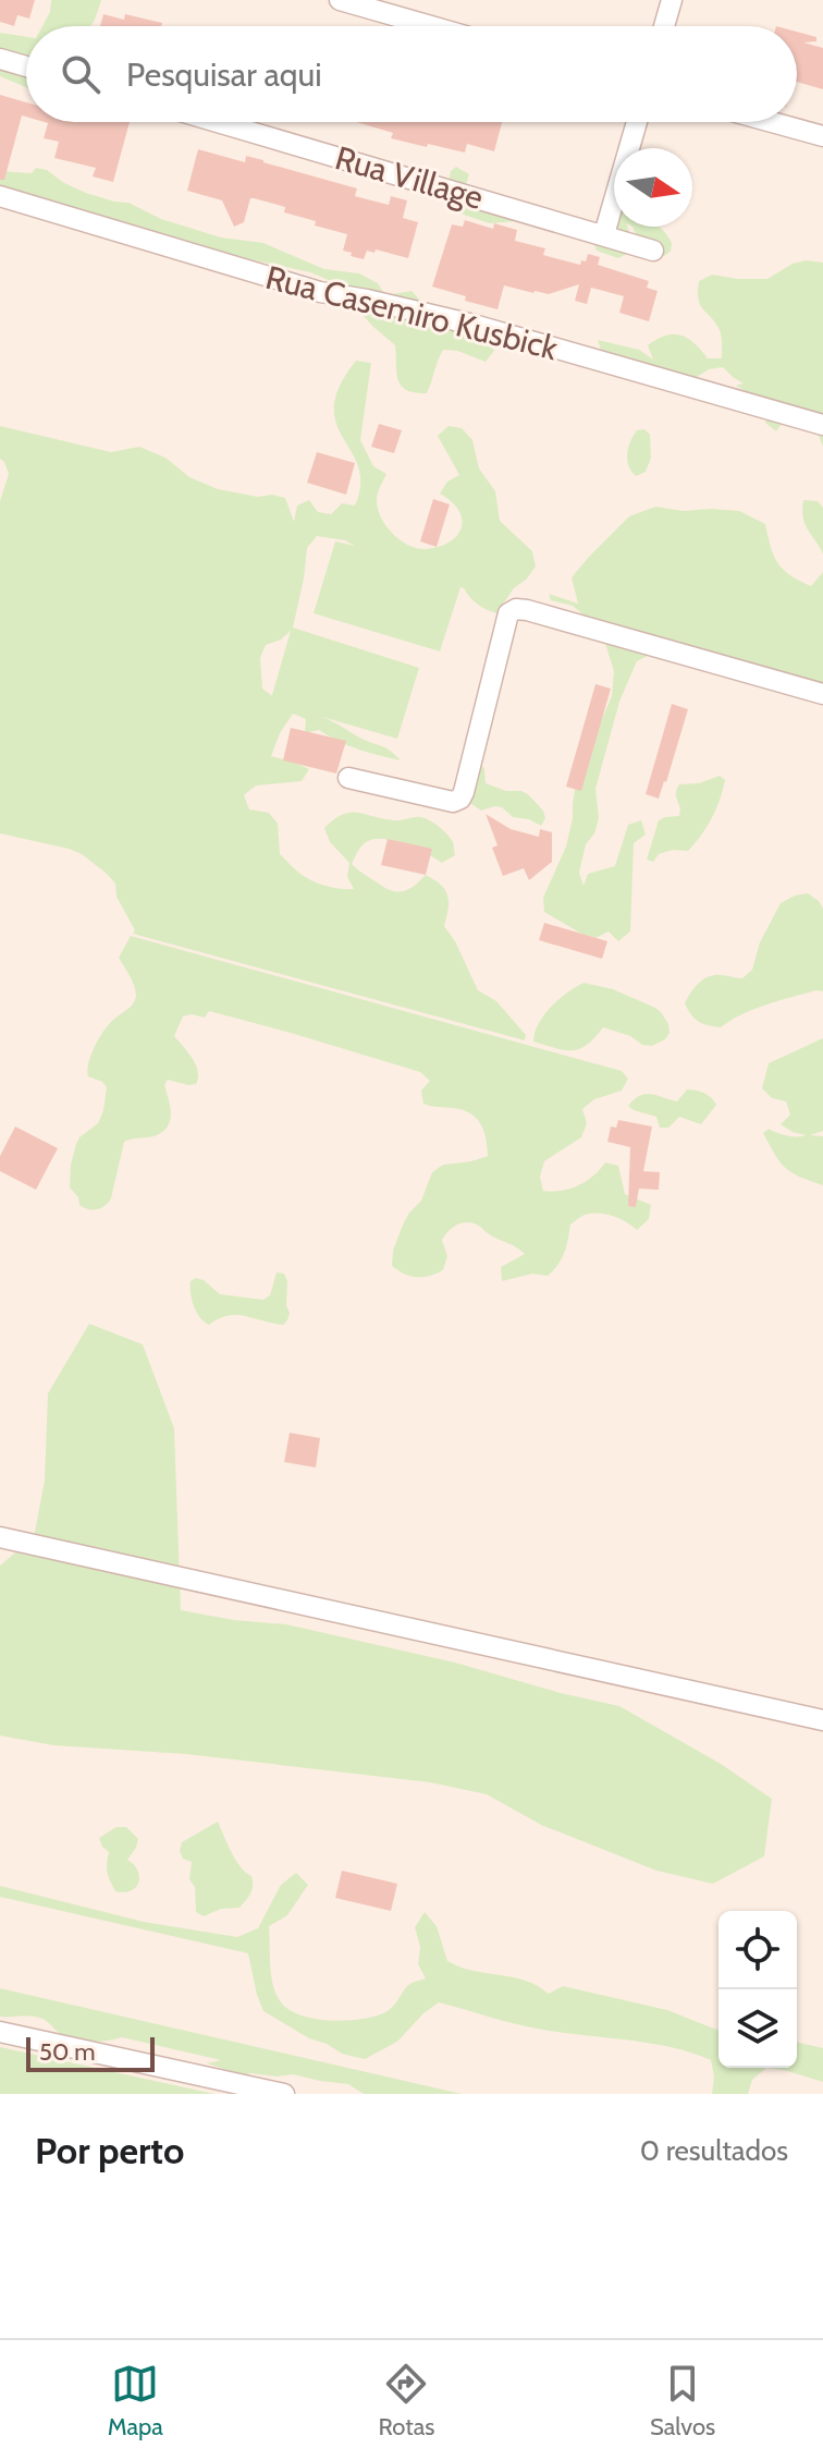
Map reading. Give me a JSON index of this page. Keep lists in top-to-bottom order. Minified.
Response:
{"streets":{"street":["Rua Village","Rua Casemiro Kusbick"]},"scale_bar":"50 m","north":"right","page":{"search":"Pesquisar aqui","scale":"50 m","heading":["Por perto","0 resultados"],"nav":["Mapa","Rotas","Salvos"]}}
